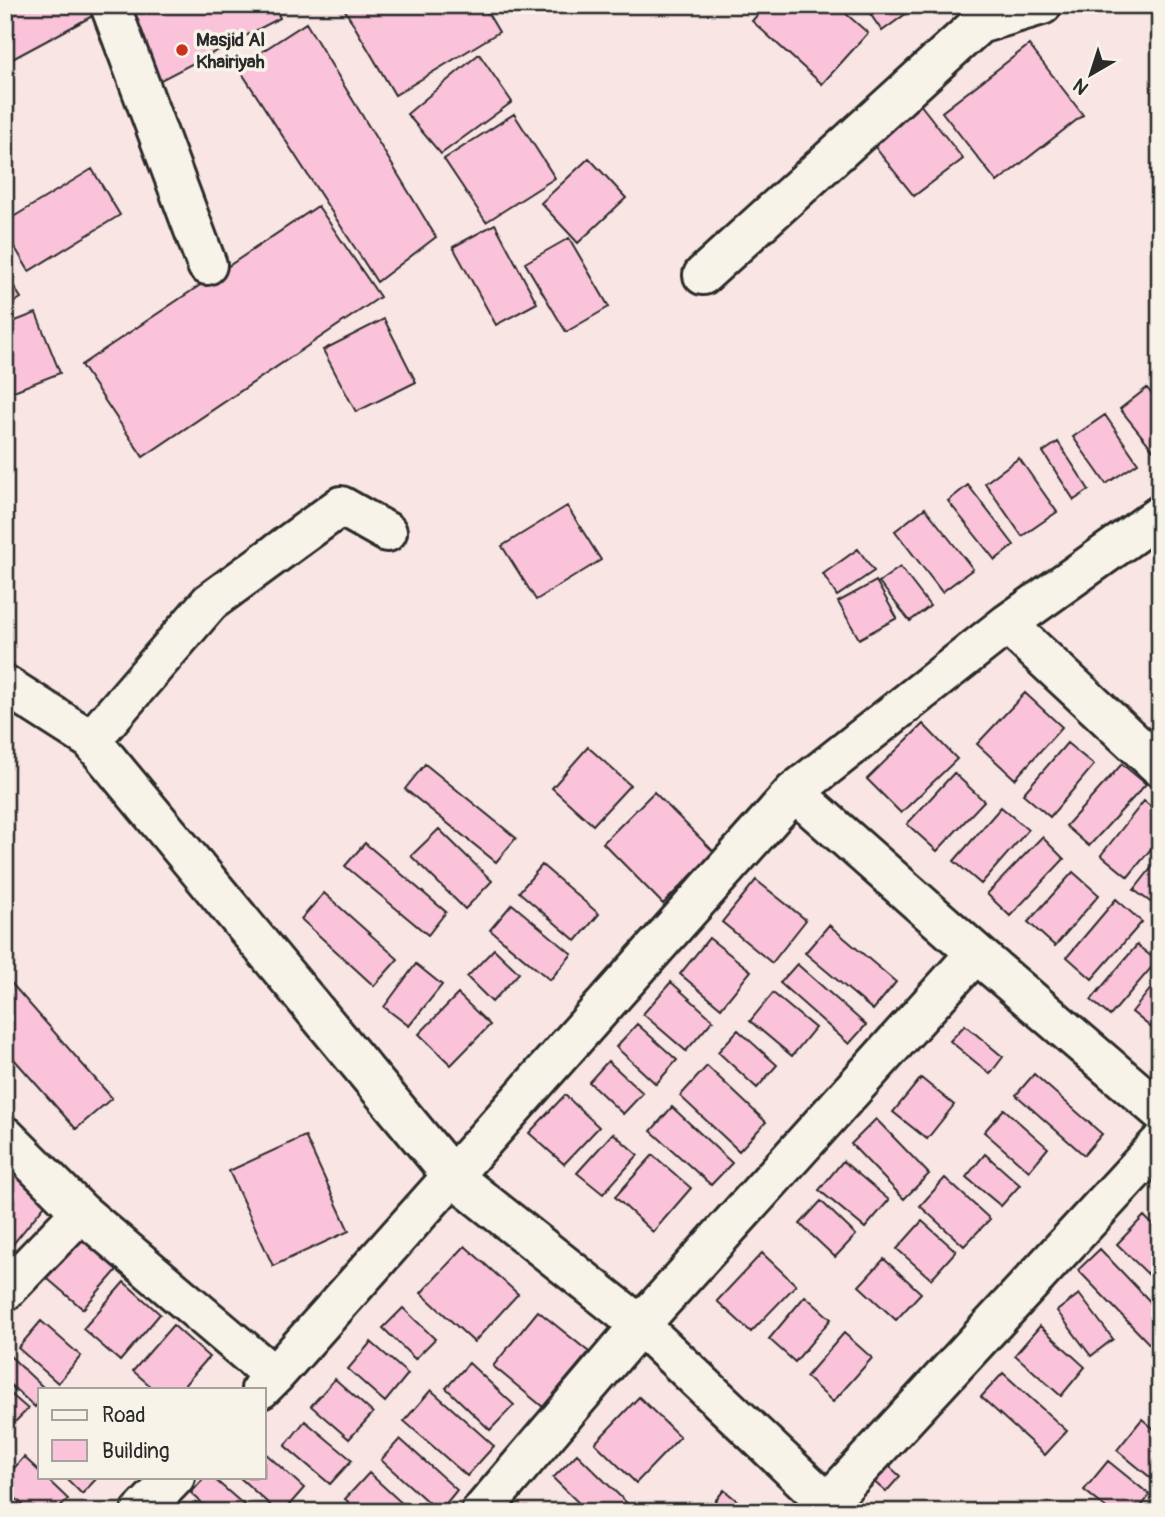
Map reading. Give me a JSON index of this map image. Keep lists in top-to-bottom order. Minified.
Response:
{"places":["Masjid Al Khairiyah"],"legend":["Road","Building"],"north":"bottom left"}
